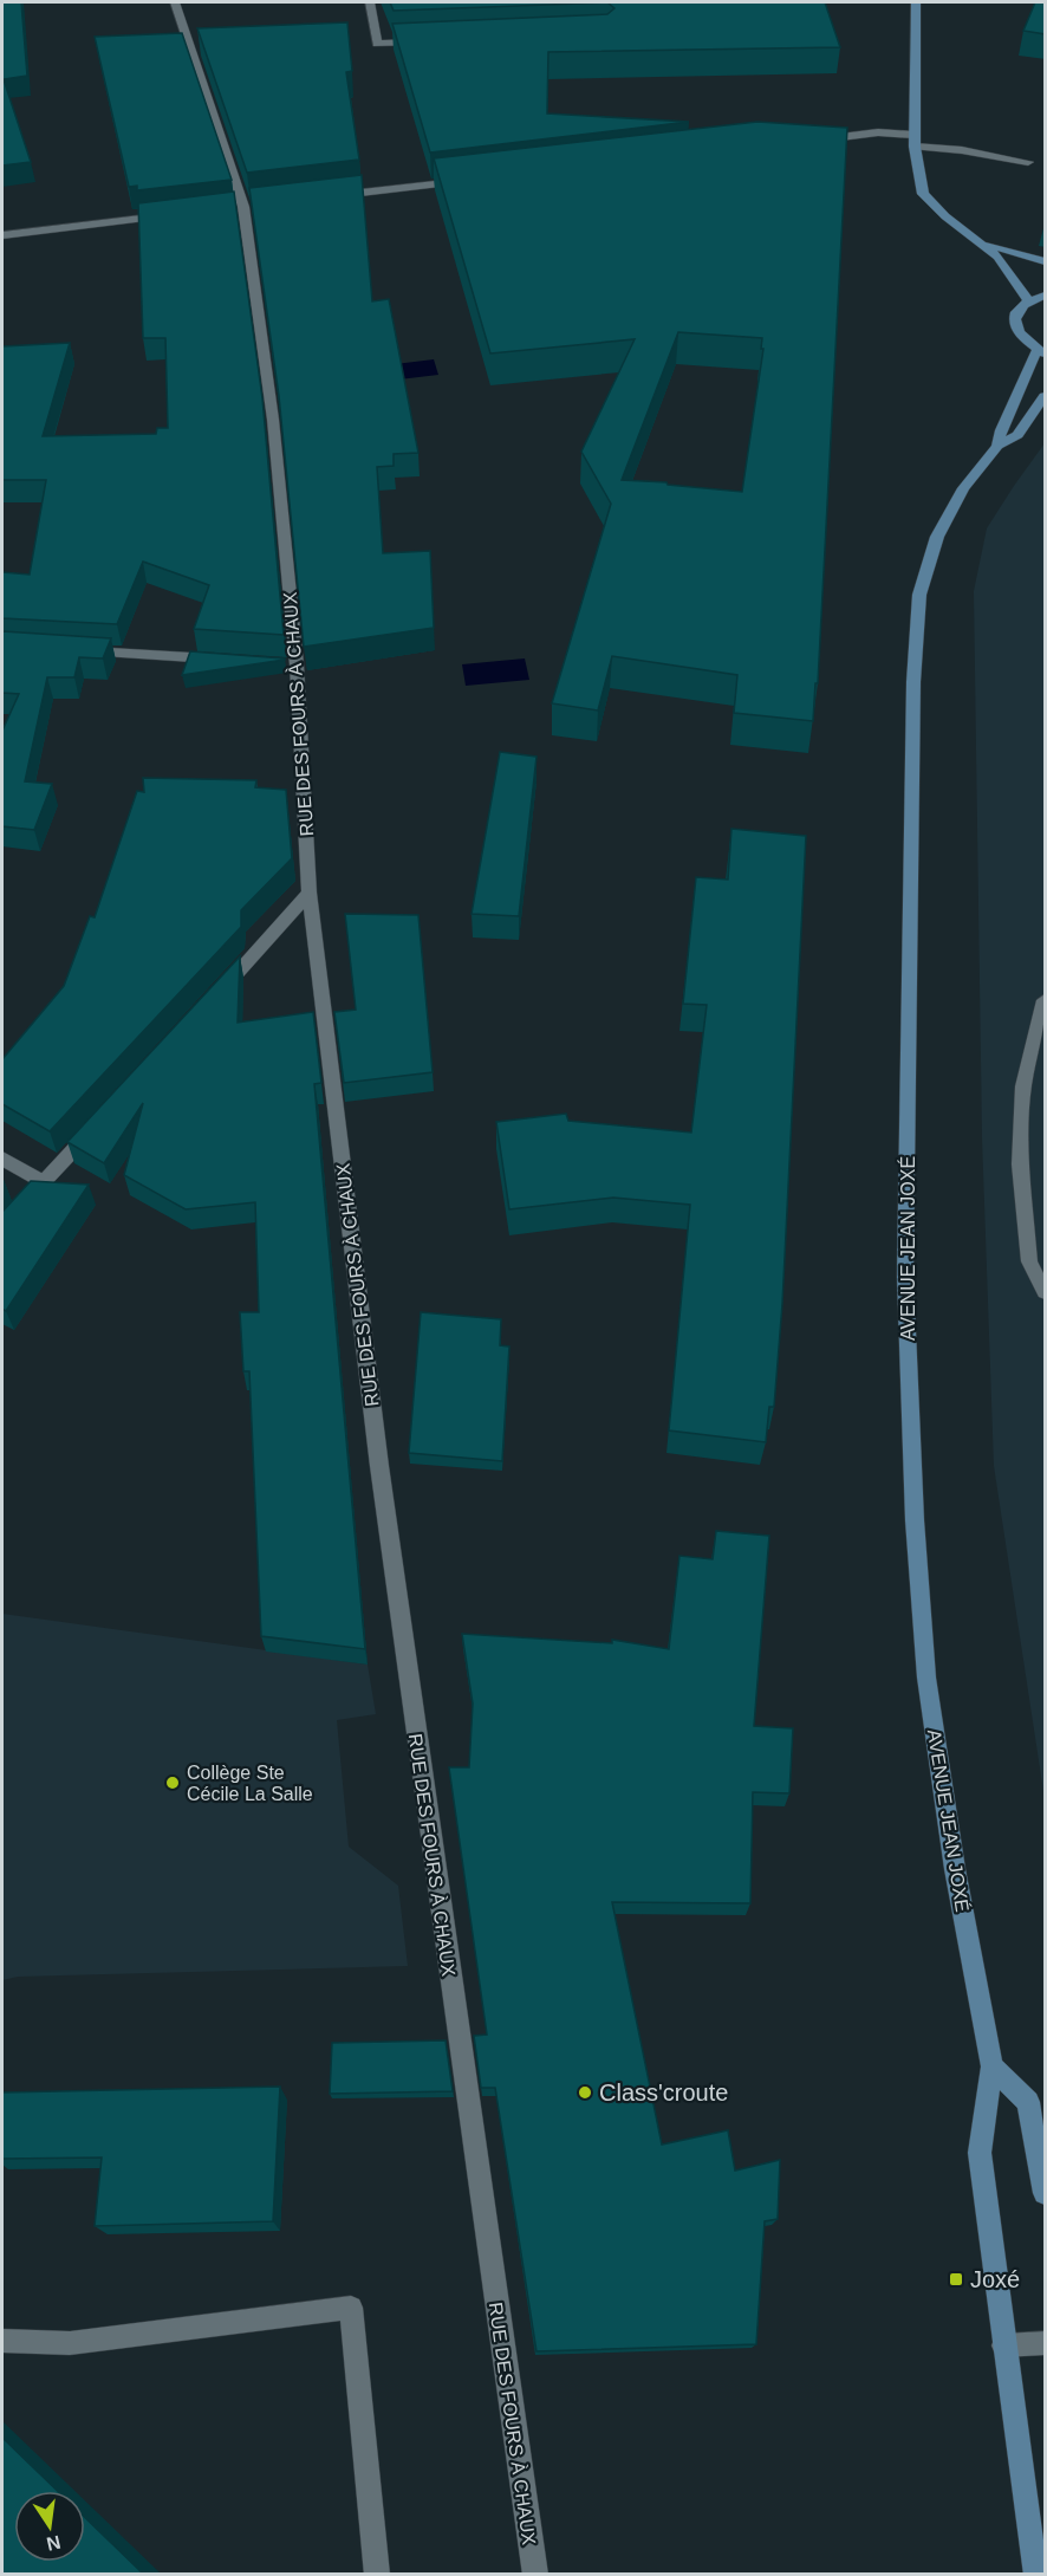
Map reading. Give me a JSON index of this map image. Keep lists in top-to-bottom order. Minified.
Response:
{"streets":{"main road":["AVENUE JEAN JOXÉ"],"street":["RUE DES FOURS À CHAUX"]},"places":{"other":["Collège Ste Cécile La Salle","Class'croute"],"transit":["Joxé"]},"north":"bottom"}
